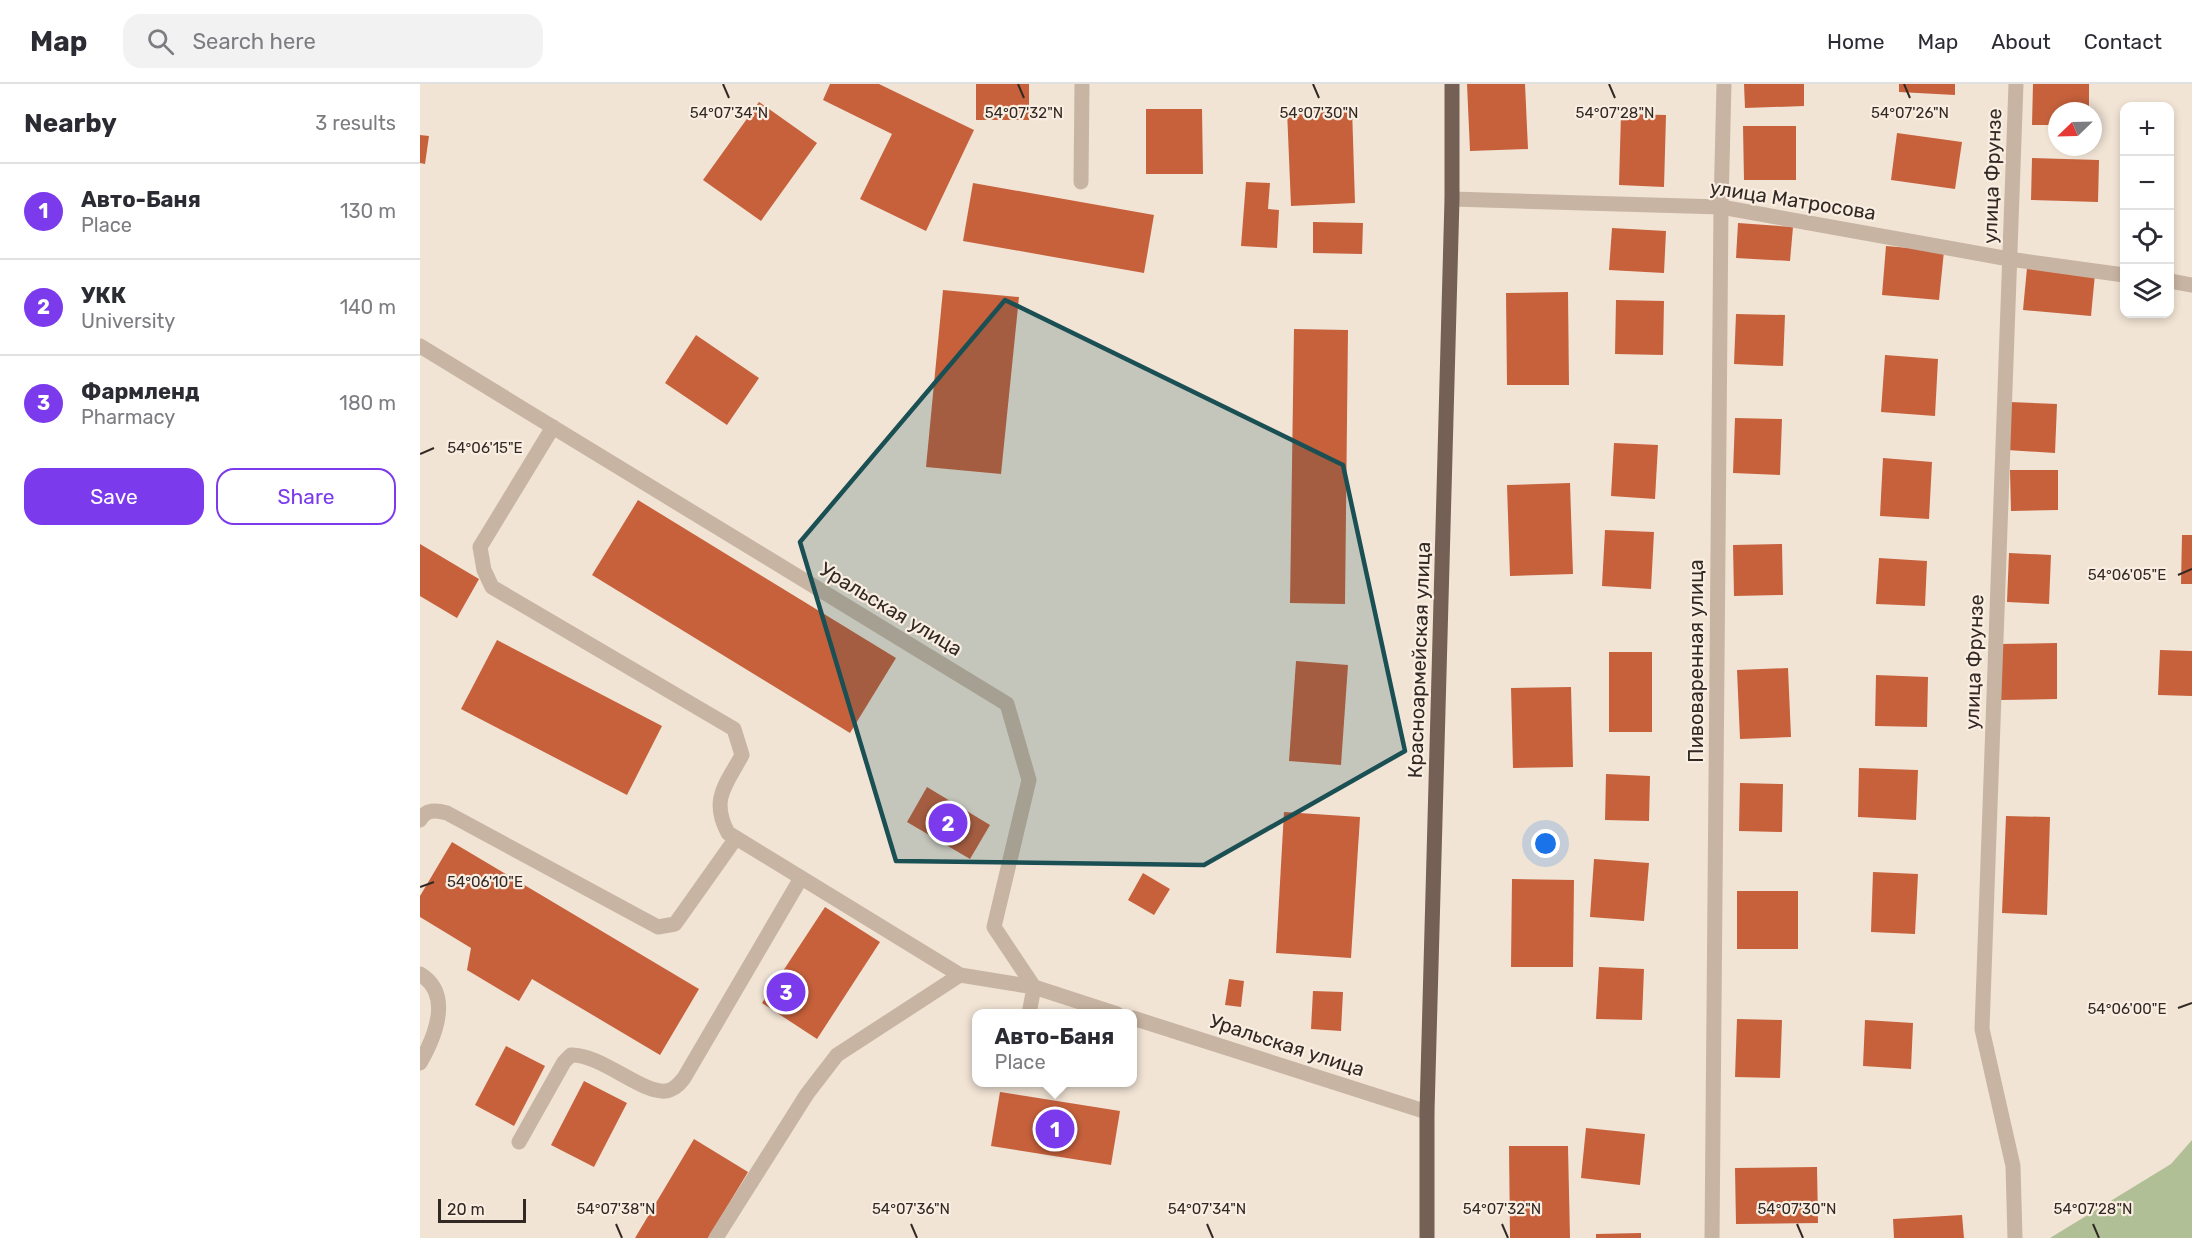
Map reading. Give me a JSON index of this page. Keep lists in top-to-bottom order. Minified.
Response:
{"streets":{"main road":["Красноармейская улица"],"street":["улица Фрунзе","улица Матросова","Уральская улица","Пивоваренная улица"]},"crossings":[["улица Фрунзе","улица Матросова"],["улица Матросова","Красноармейская улица"],["улица Матросова","Пивоваренная улица"],["Уральская улица","Красноармейская улица"]],"scale_bar":"20 m","north":"bottom left","page":{"header":"Map","search":"Search here","nav":["Home","Map","About","Contact"],"heading":["Nearby","3 results"],"map_buttons":["+","−"],"list":[{"mark":"1","name":"Авто-Баня","note":"Place","value":"130 m"},{"mark":"2","name":"УКК","note":"University","value":"140 m"},{"mark":"3","name":"Фармленд","note":"Pharmacy","value":"180 m"}],"buttons":["Save","Share"],"pins":["2","3","1"],"popup":["Авто-Баня","Place"],"scale":"20 m"},"coordinates":["54°07'34\"N","54°07'32\"N","54°07'30\"N","54°07'28\"N","54°07'26\"N","54°06'15\"E","54°06'05\"E","54°06'10\"E","54°06'00\"E","54°07'38\"N","54°07'36\"N"]}
